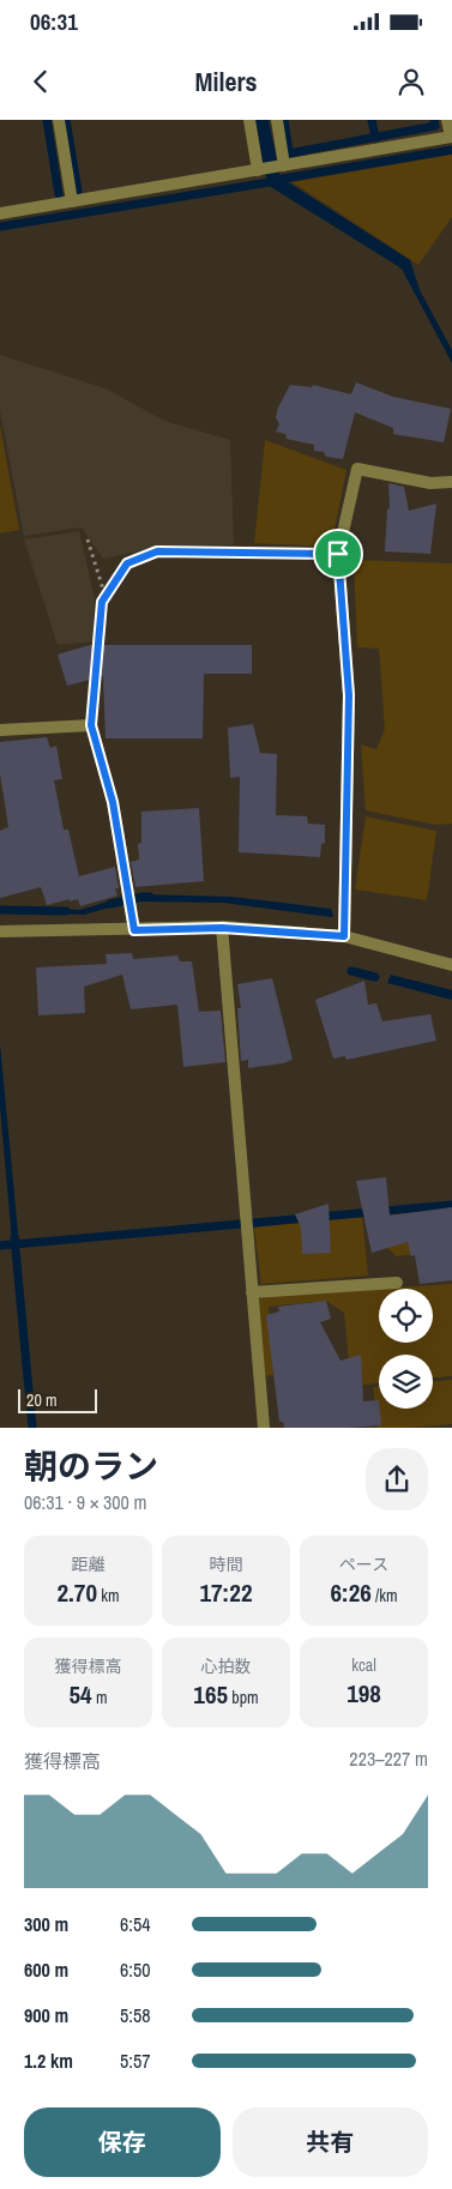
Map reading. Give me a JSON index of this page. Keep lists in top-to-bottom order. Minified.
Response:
{"scale_bar":"20 m","page":{"status":"06:31","header":"Milers","scale":"20 m","heading":["朝のラン","06:31 · 9 × 300 m"],"stats":[["距離","2.70 km"],["時間","17:22"],["ペース","6:26 /km"],["獲得標高","54 m"],["心拍数","165 bpm"],["kcal","198"]],"chart":["獲得標高","223–227 m"],"list":[{"name":"300 m","note":"6:54"},{"name":"600 m","note":"6:50"},{"name":"900 m","note":"5:58"},{"name":"1.2 km","note":"5:57"}],"buttons":["保存","共有"]}}
